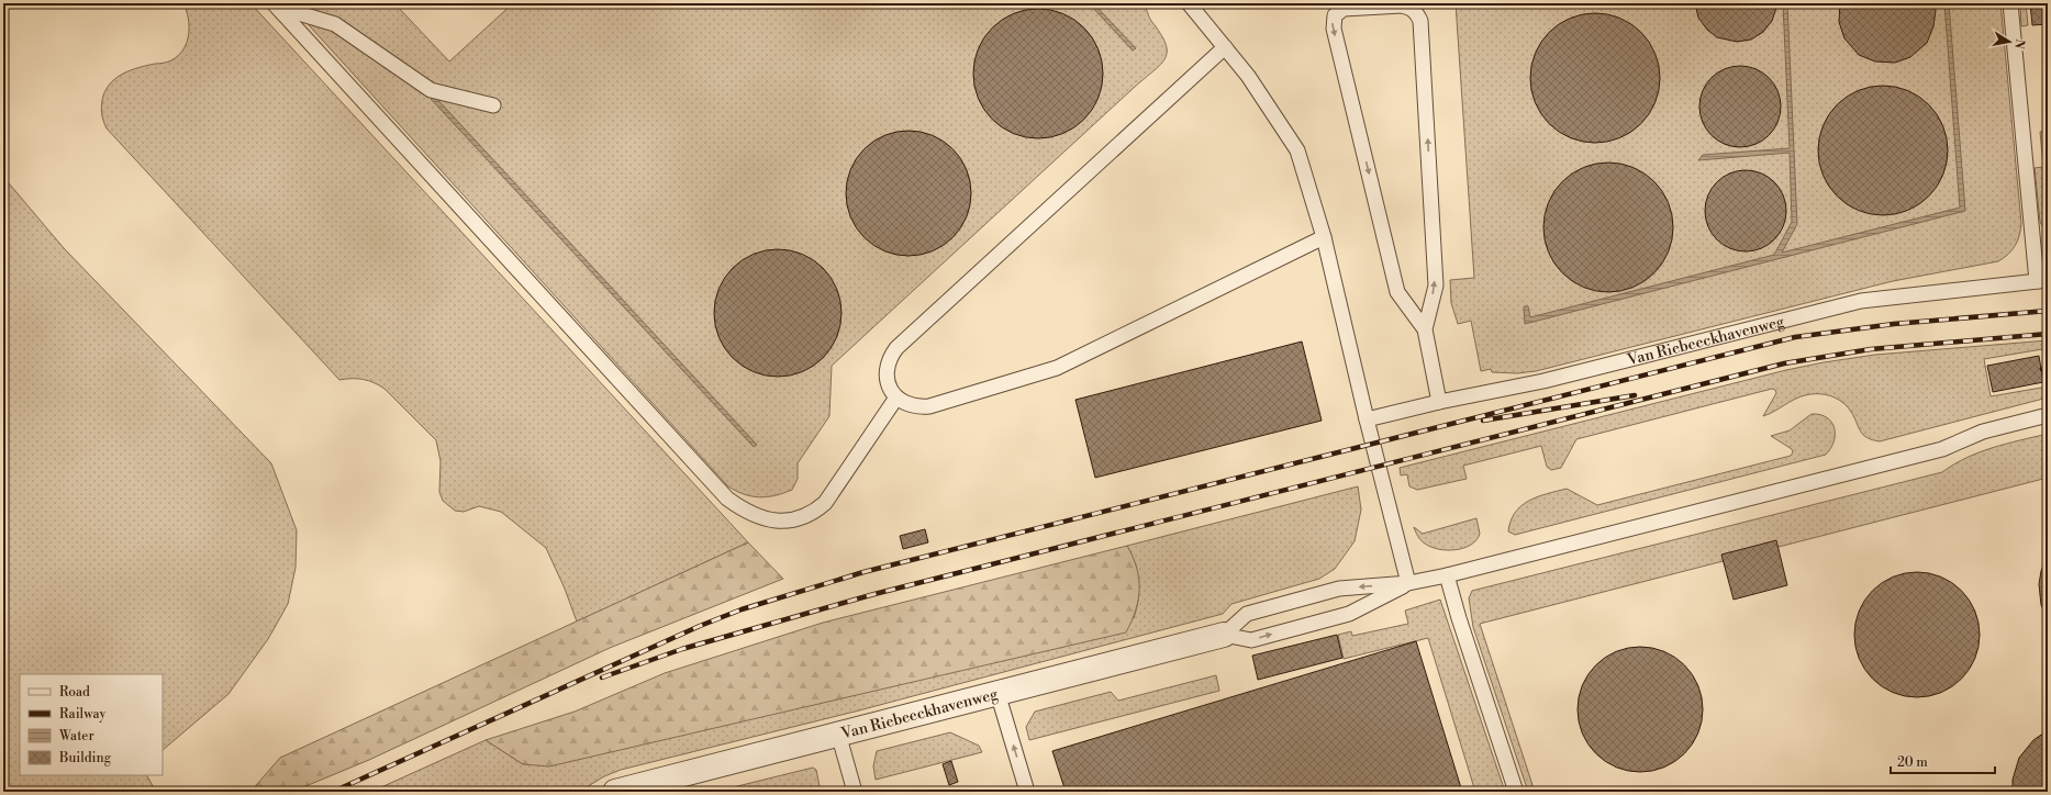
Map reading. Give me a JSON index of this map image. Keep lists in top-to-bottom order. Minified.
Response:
{"streets":{"street":["Van Riebeeckhavenweg"]},"legend":["Road","Railway","Water","Building"],"scale_bar":"20 m","north":"right"}
